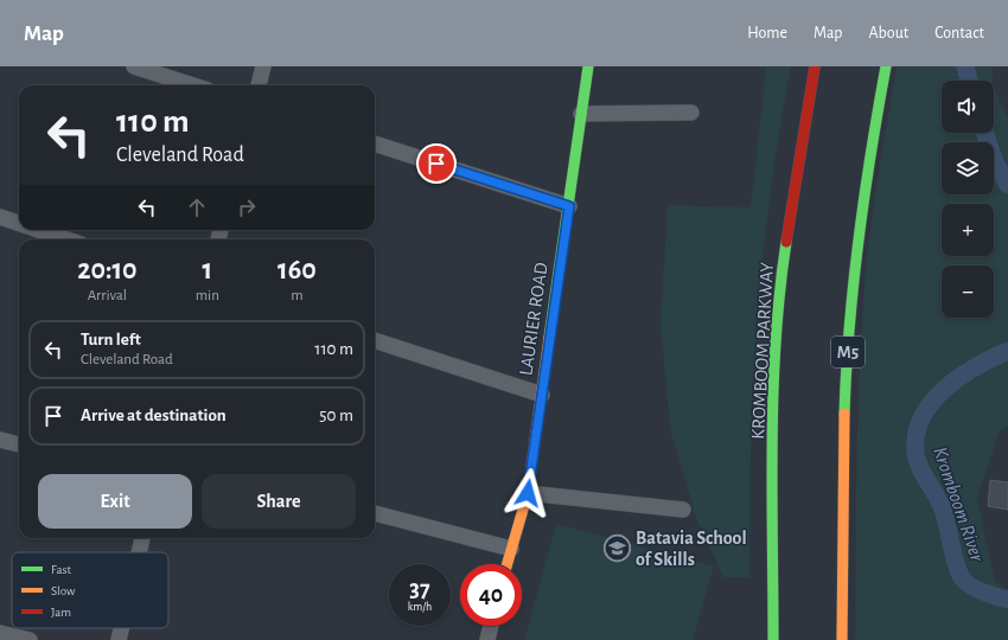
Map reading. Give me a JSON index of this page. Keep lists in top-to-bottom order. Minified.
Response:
{"streets":{"main road":["LAURIER ROAD","KROMBOOM PARKWAY","M5"]},"water":["Kromboom River"],"places":{"school or university":["Batavia School of Skills"]},"legend":["Fast","Slow","Jam"],"page":{"header":"Map","nav":["Home","Map","About","Contact"],"map_buttons":["+","−"],"turn":["110 m","Cleveland Road"],"eta":["20:10","Arrival","1","min","160","m"],"list":[{"name":"Turn left","note":"Cleveland Road","value":"110 m"},{"name":"Arrive at destination","value":"50 m"}],"buttons":["Exit","Share"],"speed":"37 km/h","limit":"40"}}
